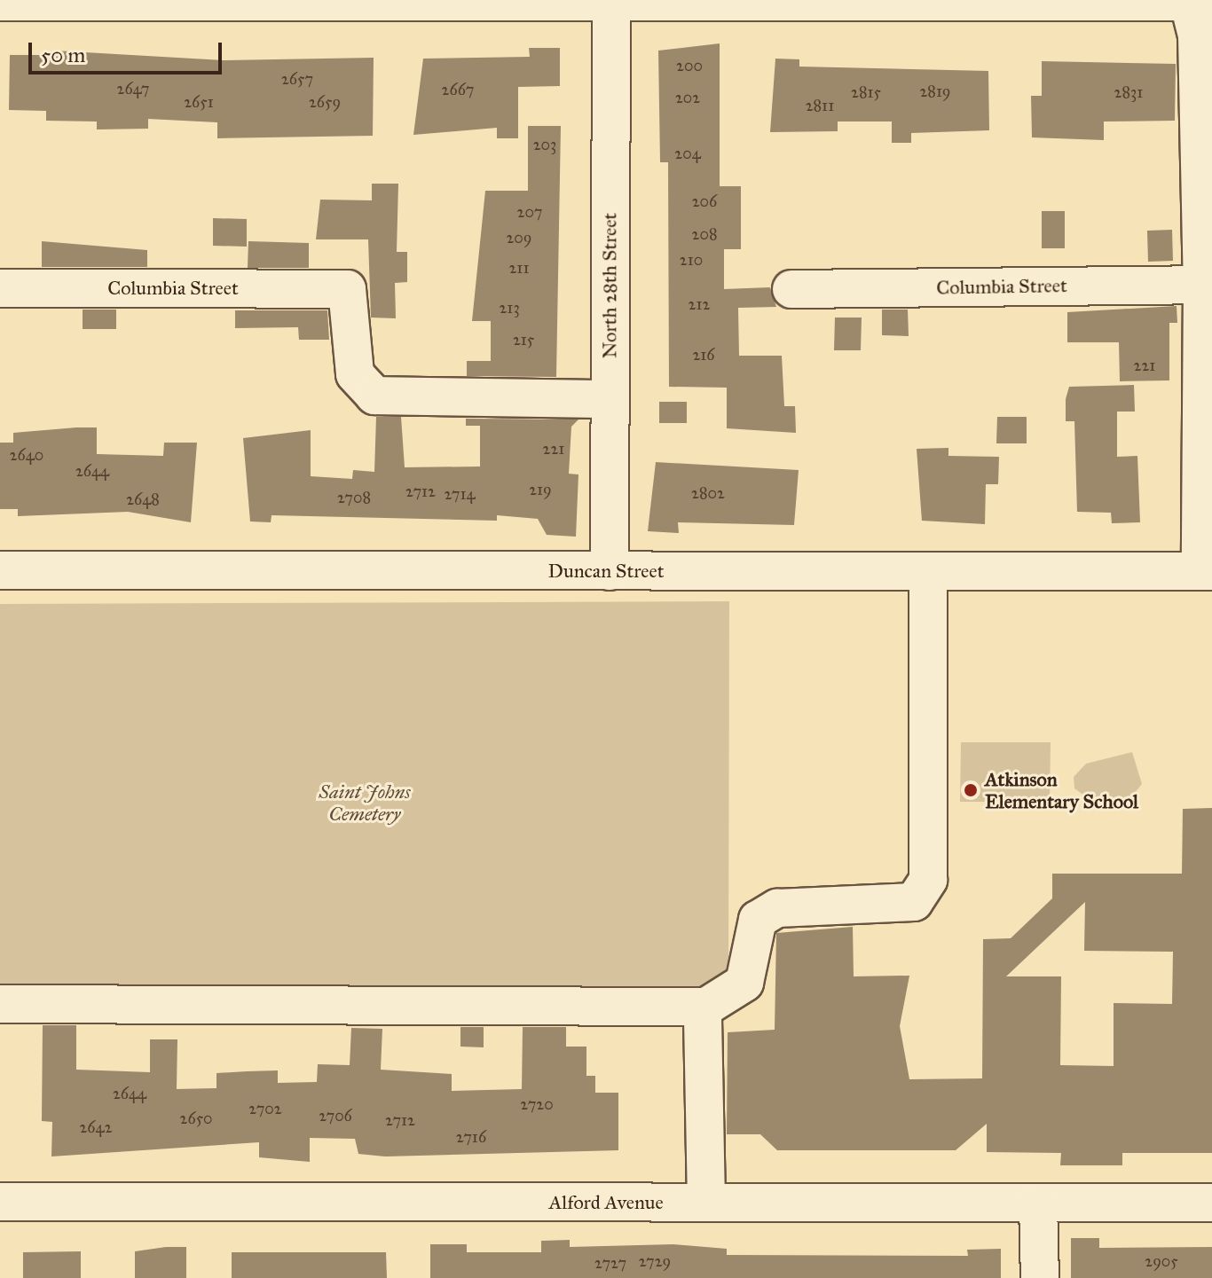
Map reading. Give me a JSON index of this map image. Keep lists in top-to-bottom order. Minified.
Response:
{"streets":{"street":["North 28th Street","Columbia Street","Duncan Street","Alford Avenue"]},"crossings":[["North 28th Street","Columbia Street"],["North 28th Street","Duncan Street"]],"parks":["Saint Johns Cemetery"],"places":["Atkinson Elementary School"],"house_numbers":["200","2657","2647","2667","2819","2815","2831","202","2651","2659","2811","203","204","206","207","208","209","210","211","212","213","215","216","221","221","2640","2644","219","2712","2802","2714","2708","2648","2644","2720","2702","2706","2650","2712","2642","2716","2729","2905","2727"],"scale_bar":"50 m"}
